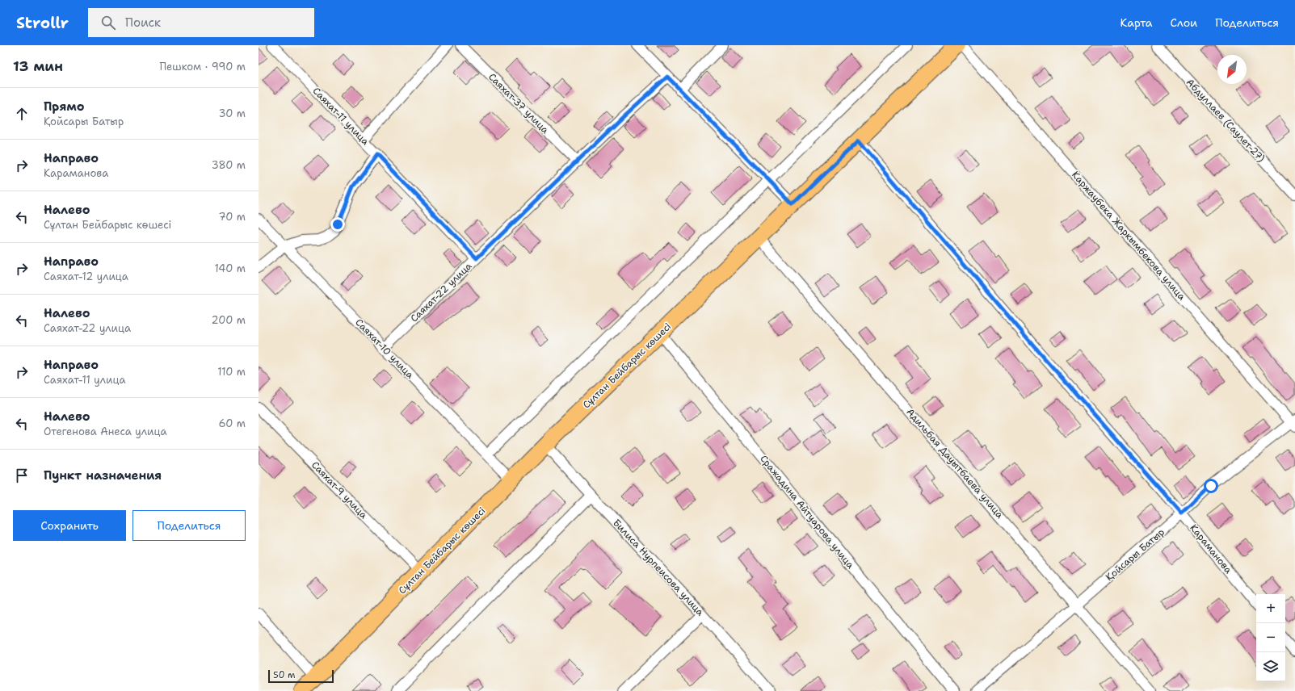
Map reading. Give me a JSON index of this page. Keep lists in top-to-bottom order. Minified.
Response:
{"streets":{"main road":["Сұлтан Бейбарыс көшесі"],"street":["Саяхат-37 улица","Саяхат-11 улица","Абдуллаев (Саулет-27)","Каржаубека Жаркымбекова улица","Саяхат-22 улица","Саяхат-10 улица","Адильбая Дауытбаева улица","Саяхат-9 улица","Сражадина Айтуарова улица","Караманова","Қойсары Батыр","Билиса Нурпеисова улица"]},"crossings":[["Саяхат-37 улица","Саяхат-22 улица"],["Саяхат-11 улица","Саяхат-22 улица"],["Каржаубека Жаркымбекова улица","Қойсары Батыр"],["Саяхат-22 улица","Саяхат-10 улица"],["Саяхат-10 улица","Сұлтан Бейбарыс көшесі"],["Сұлтан Бейбарыс көшесі","Адильбая Дауытбаева улица"],["Сұлтан Бейбарыс көшесі","Саяхат-9 улица"],["Сұлтан Бейбарыс көшесі","Сражадина Айтуарова улица"],["Сұлтан Бейбарыс көшесі","Караманова"],["Сұлтан Бейбарыс көшесі","Билиса Нурпеисова улица"],["Адильбая Дауытбаева улица","Қойсары Батыр"],["Караманова","Қойсары Батыр"]],"scale_bar":"50 m","north":"bottom left","page":{"header":"Strollr","search":"Поиск","nav":["Карта","Слои","Поделиться"],"heading":["13 мин","Пешком · 990 m"],"list":[["Прямо","Қойсары Батыр","30 m"],["Направо","Караманова","380 m"],["Налево","Сұлтан Бейбарыс көшесі","70 m"],["Направо","Саяхат-12 улица","140 m"],["Налево","Саяхат-22 улица","200 m"],["Направо","Саяхат-11 улица","110 m"],["Налево","Отегенова Анеса улица","60 m"],"Пункт назначения"],"buttons":["Сохранить","Поделиться"],"map_buttons":["+","−"],"scale":"50 m"}}
